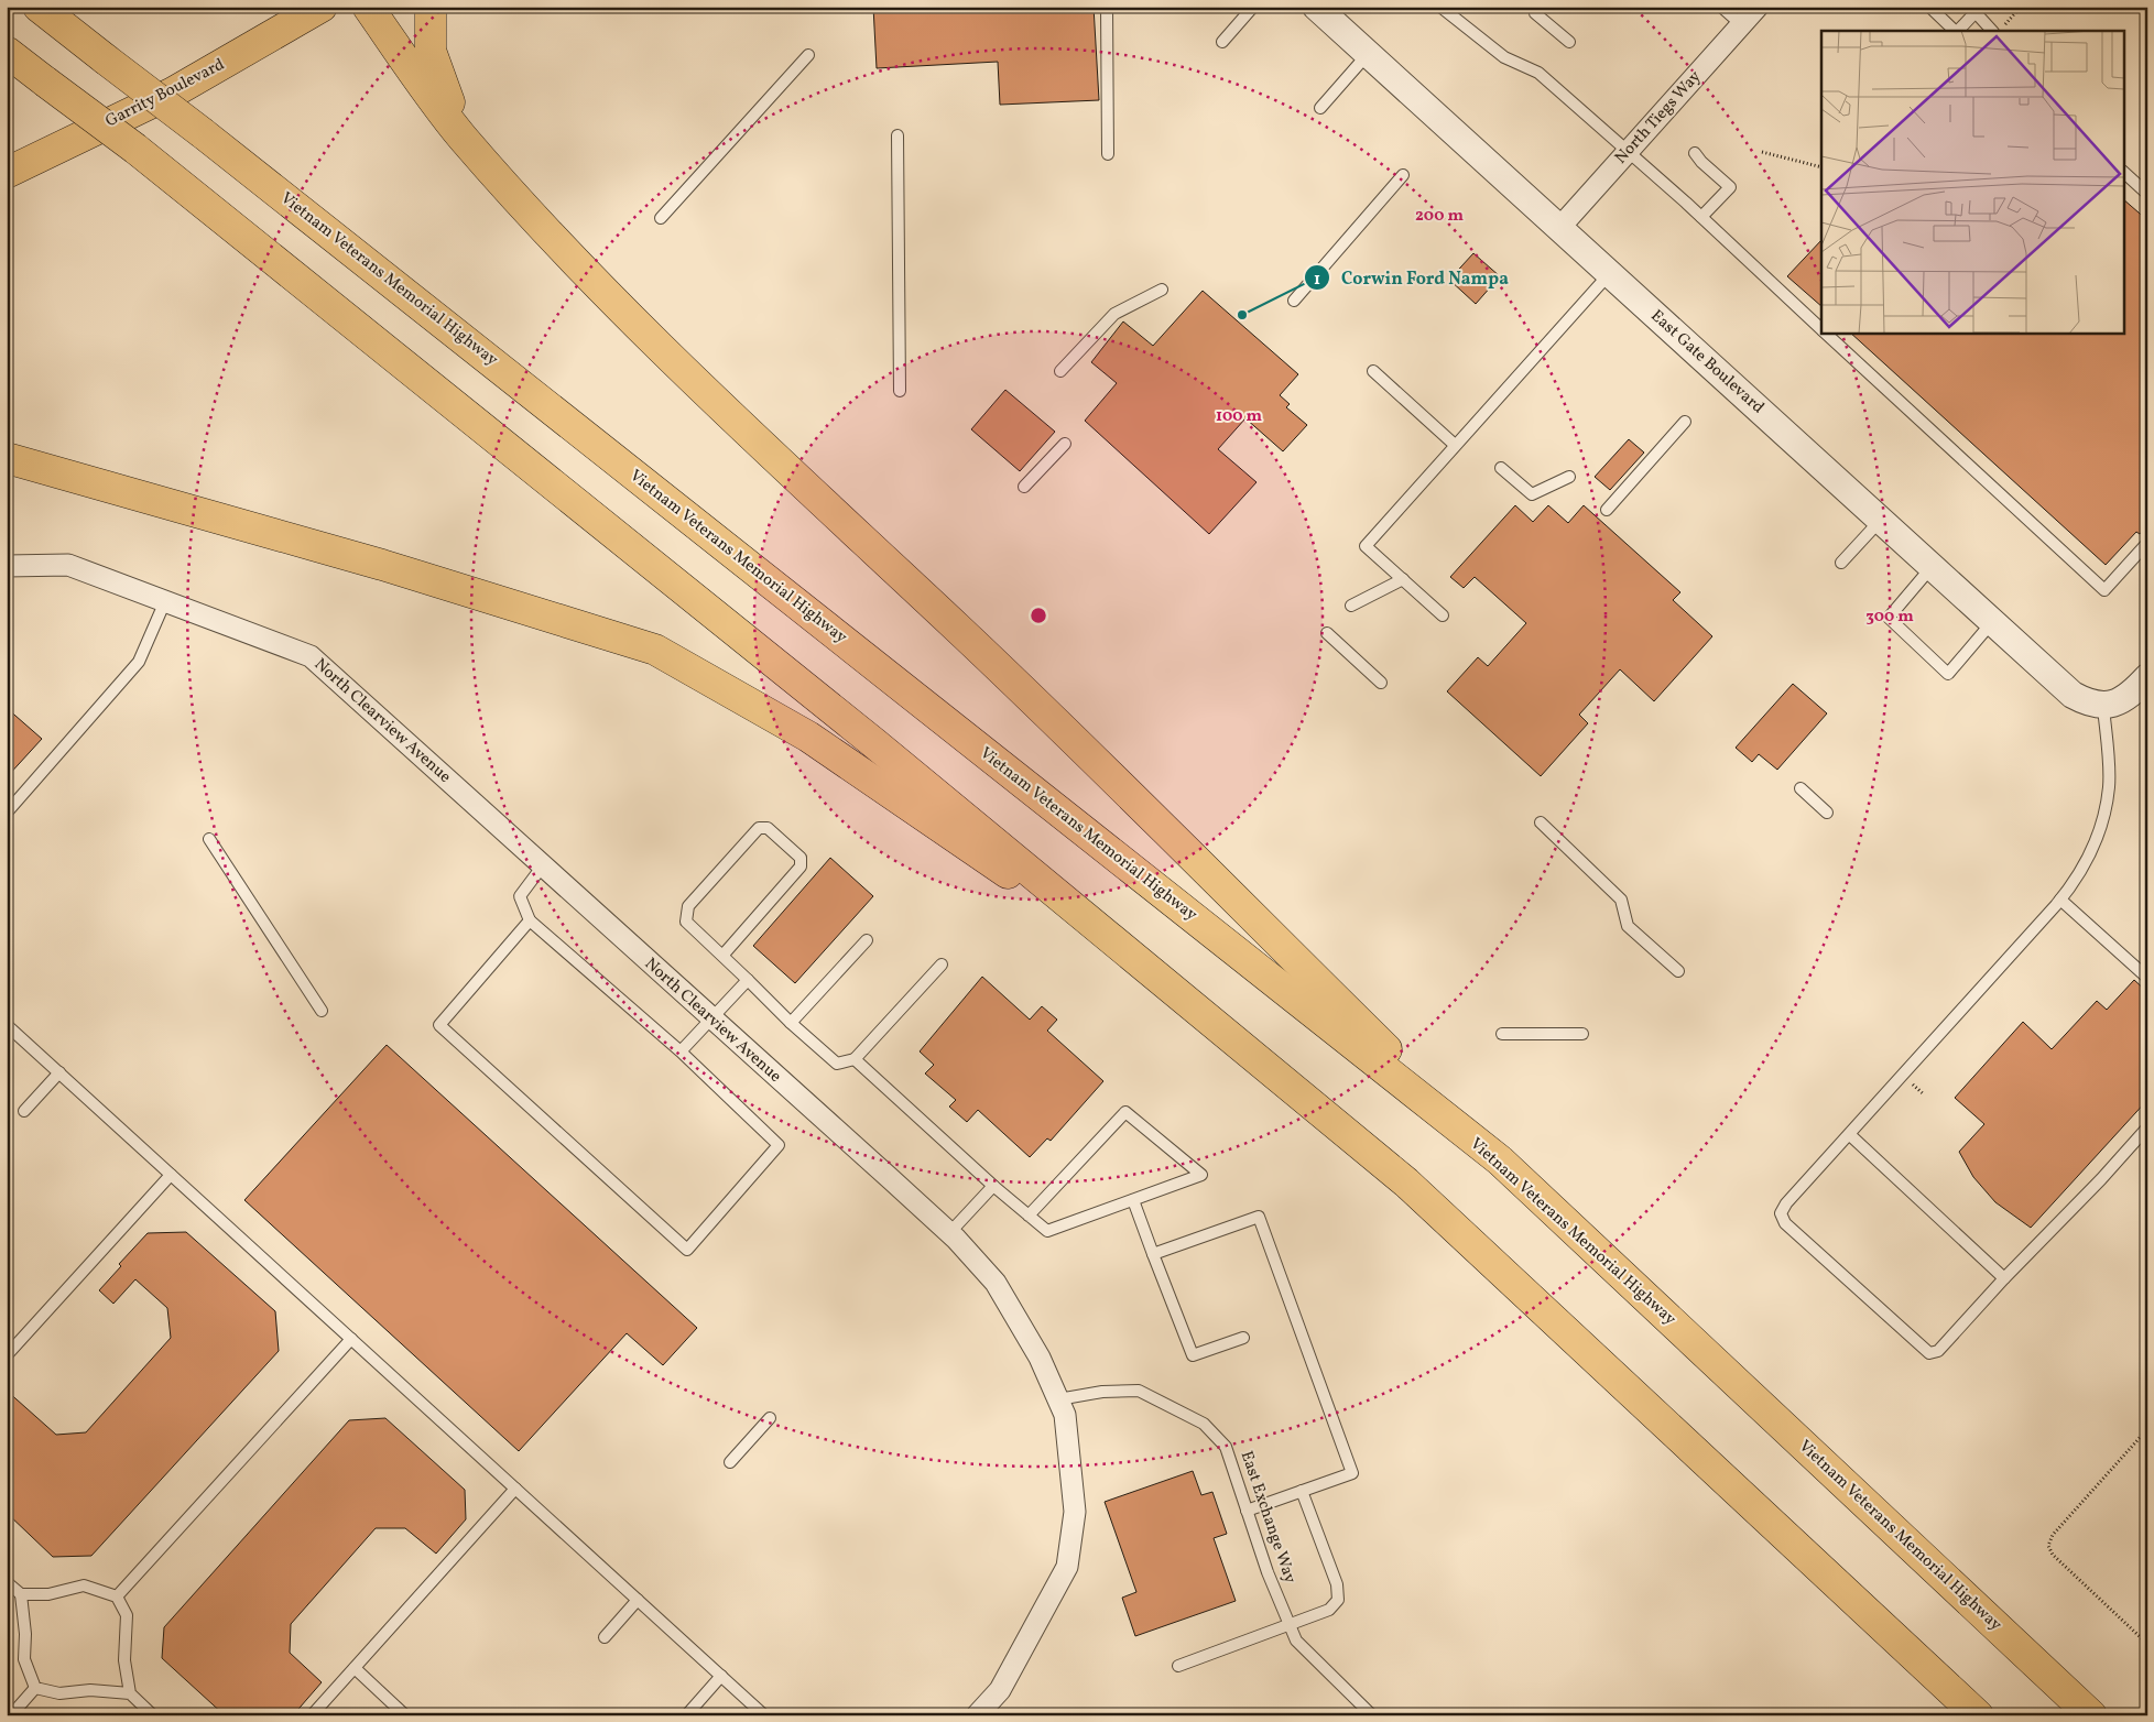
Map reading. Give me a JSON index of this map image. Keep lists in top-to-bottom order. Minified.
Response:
{"streets":{"main road":["Garrity Boulevard","Vietnam Veterans Memorial Highway"],"street":["North Tiegs Way","East Gate Boulevard","North Clearview Avenue"],"lane":["East Exchange Way"]},"crossings":[["North Tiegs Way","East Gate Boulevard"],["North Clearview Avenue","East Exchange Way"]],"places":["Corwin Ford Nampa"],"rings":["200 m","100 m","300 m"]}
